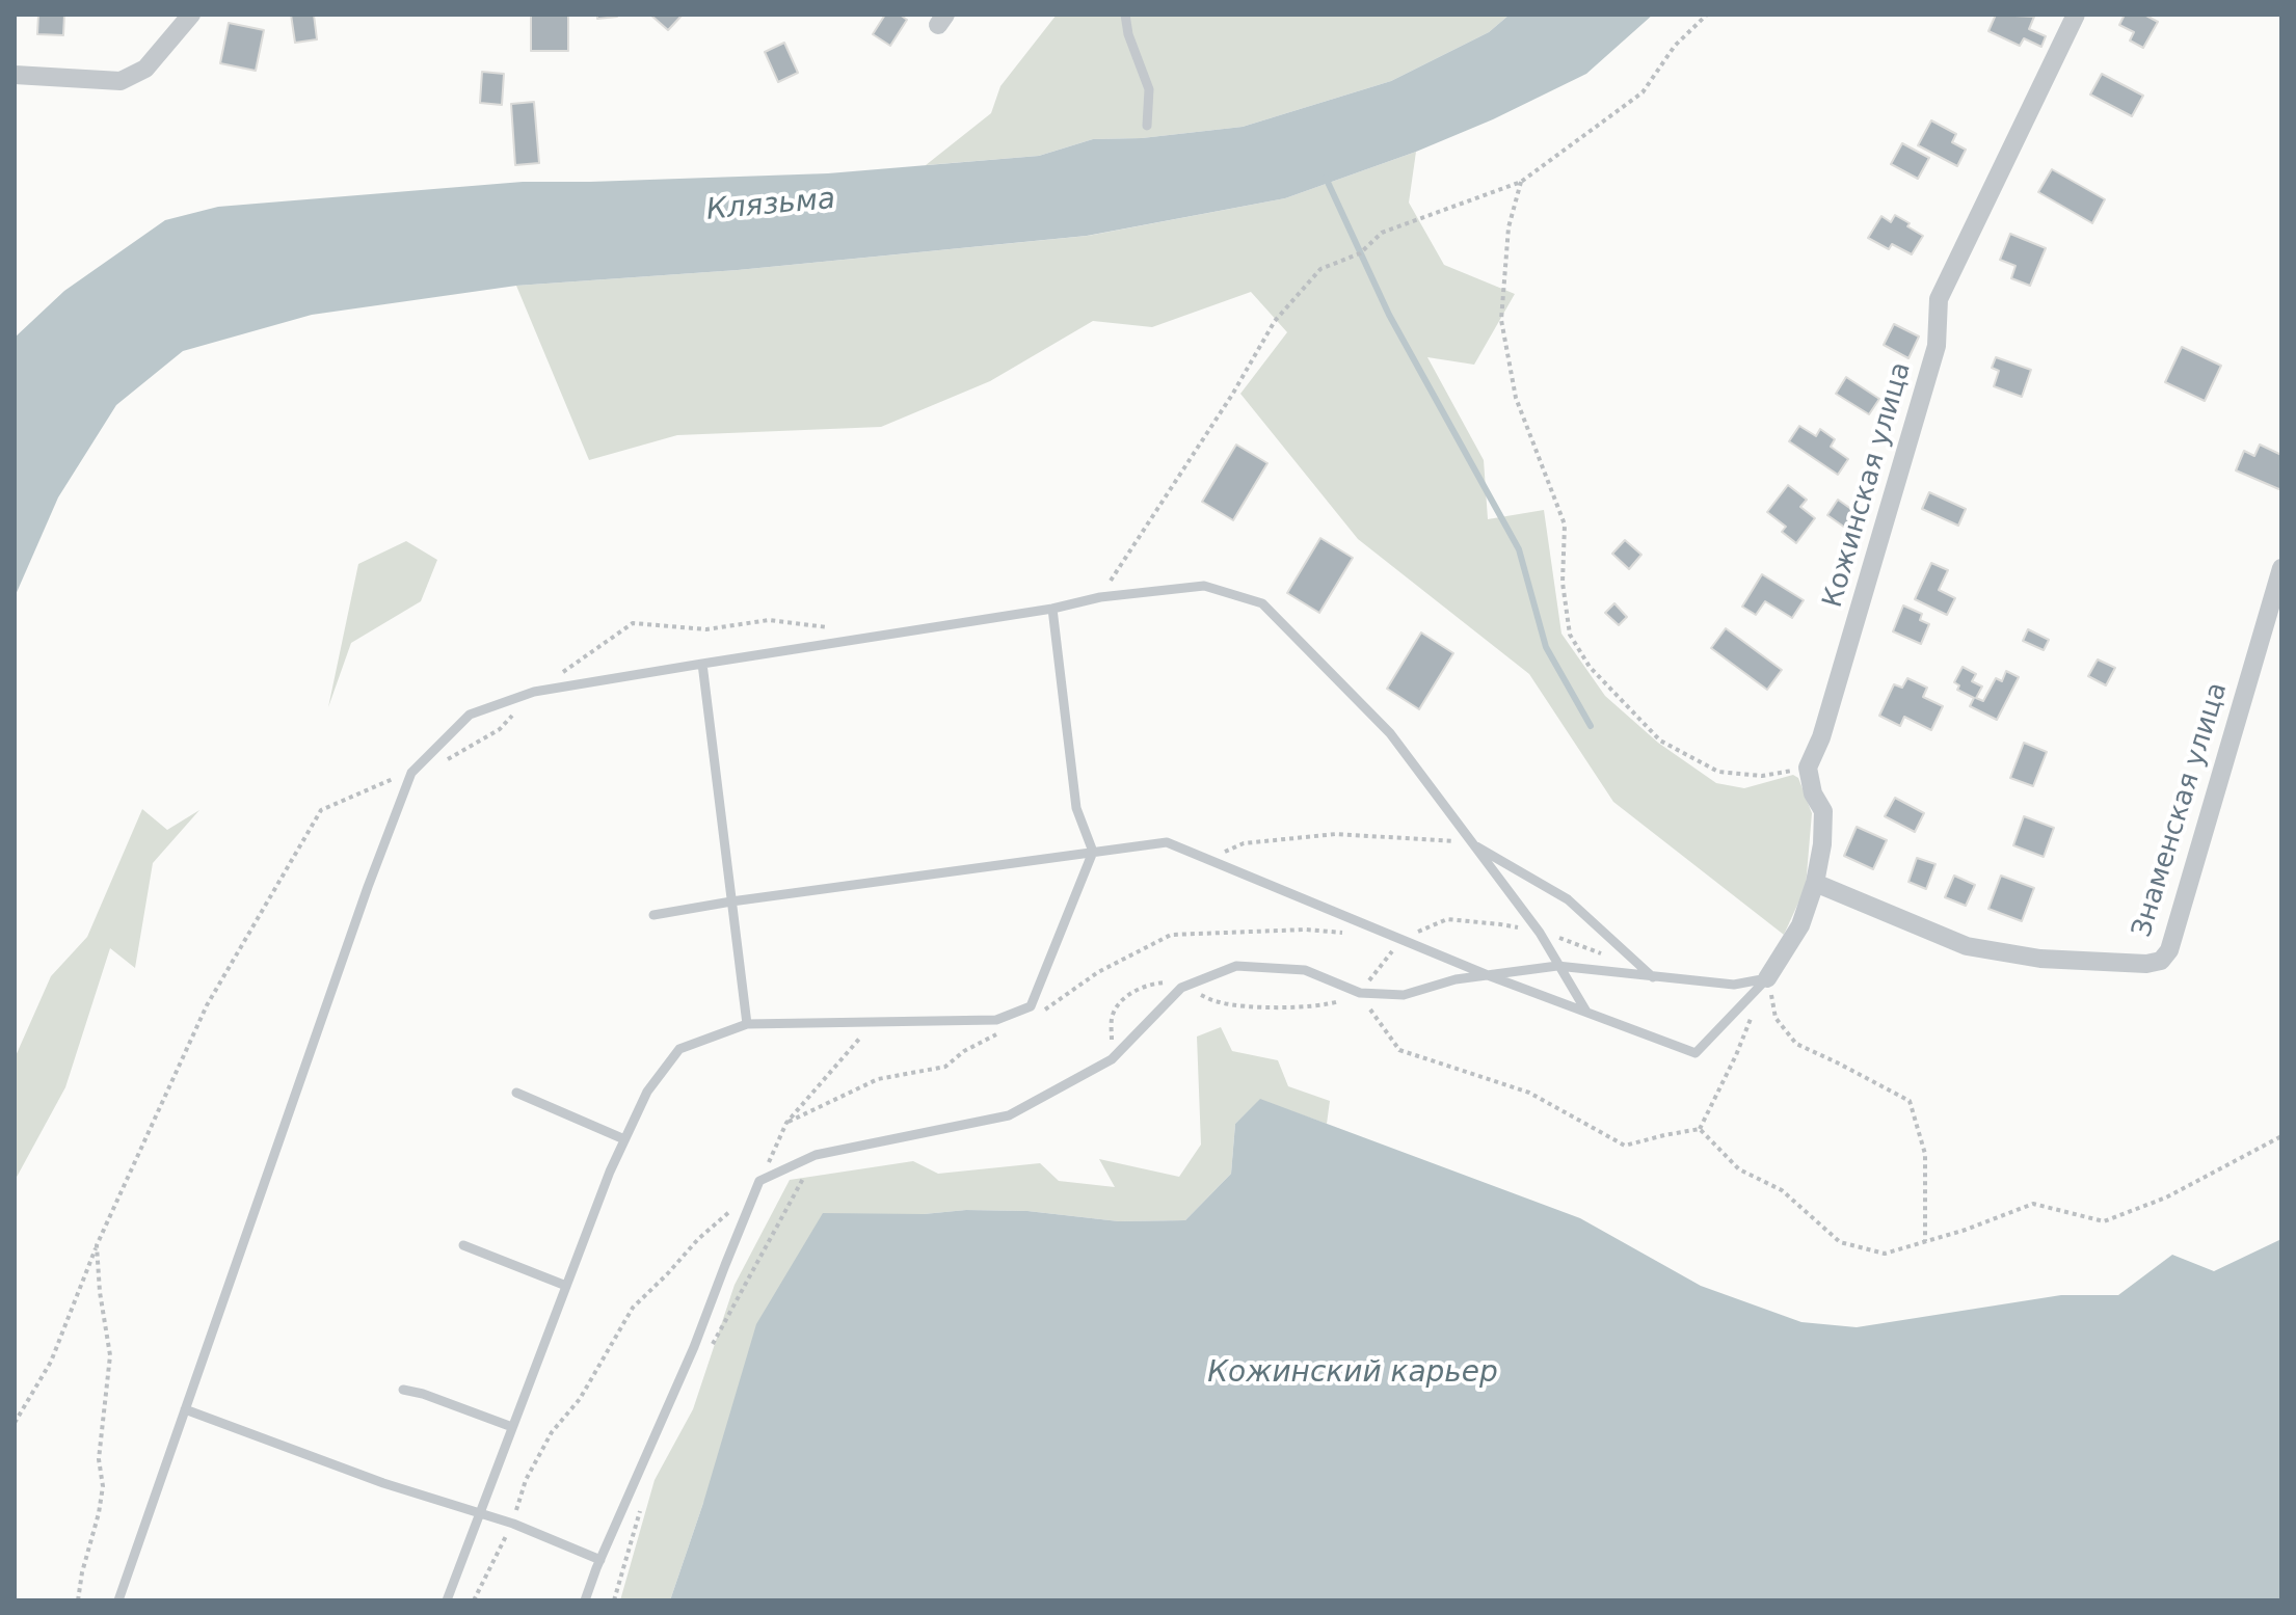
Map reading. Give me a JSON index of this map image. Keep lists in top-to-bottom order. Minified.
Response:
{"streets":{"street":["Кожинская улица","Знаменская улица"]},"water":["Клязьма","Кожинский карьер"]}
